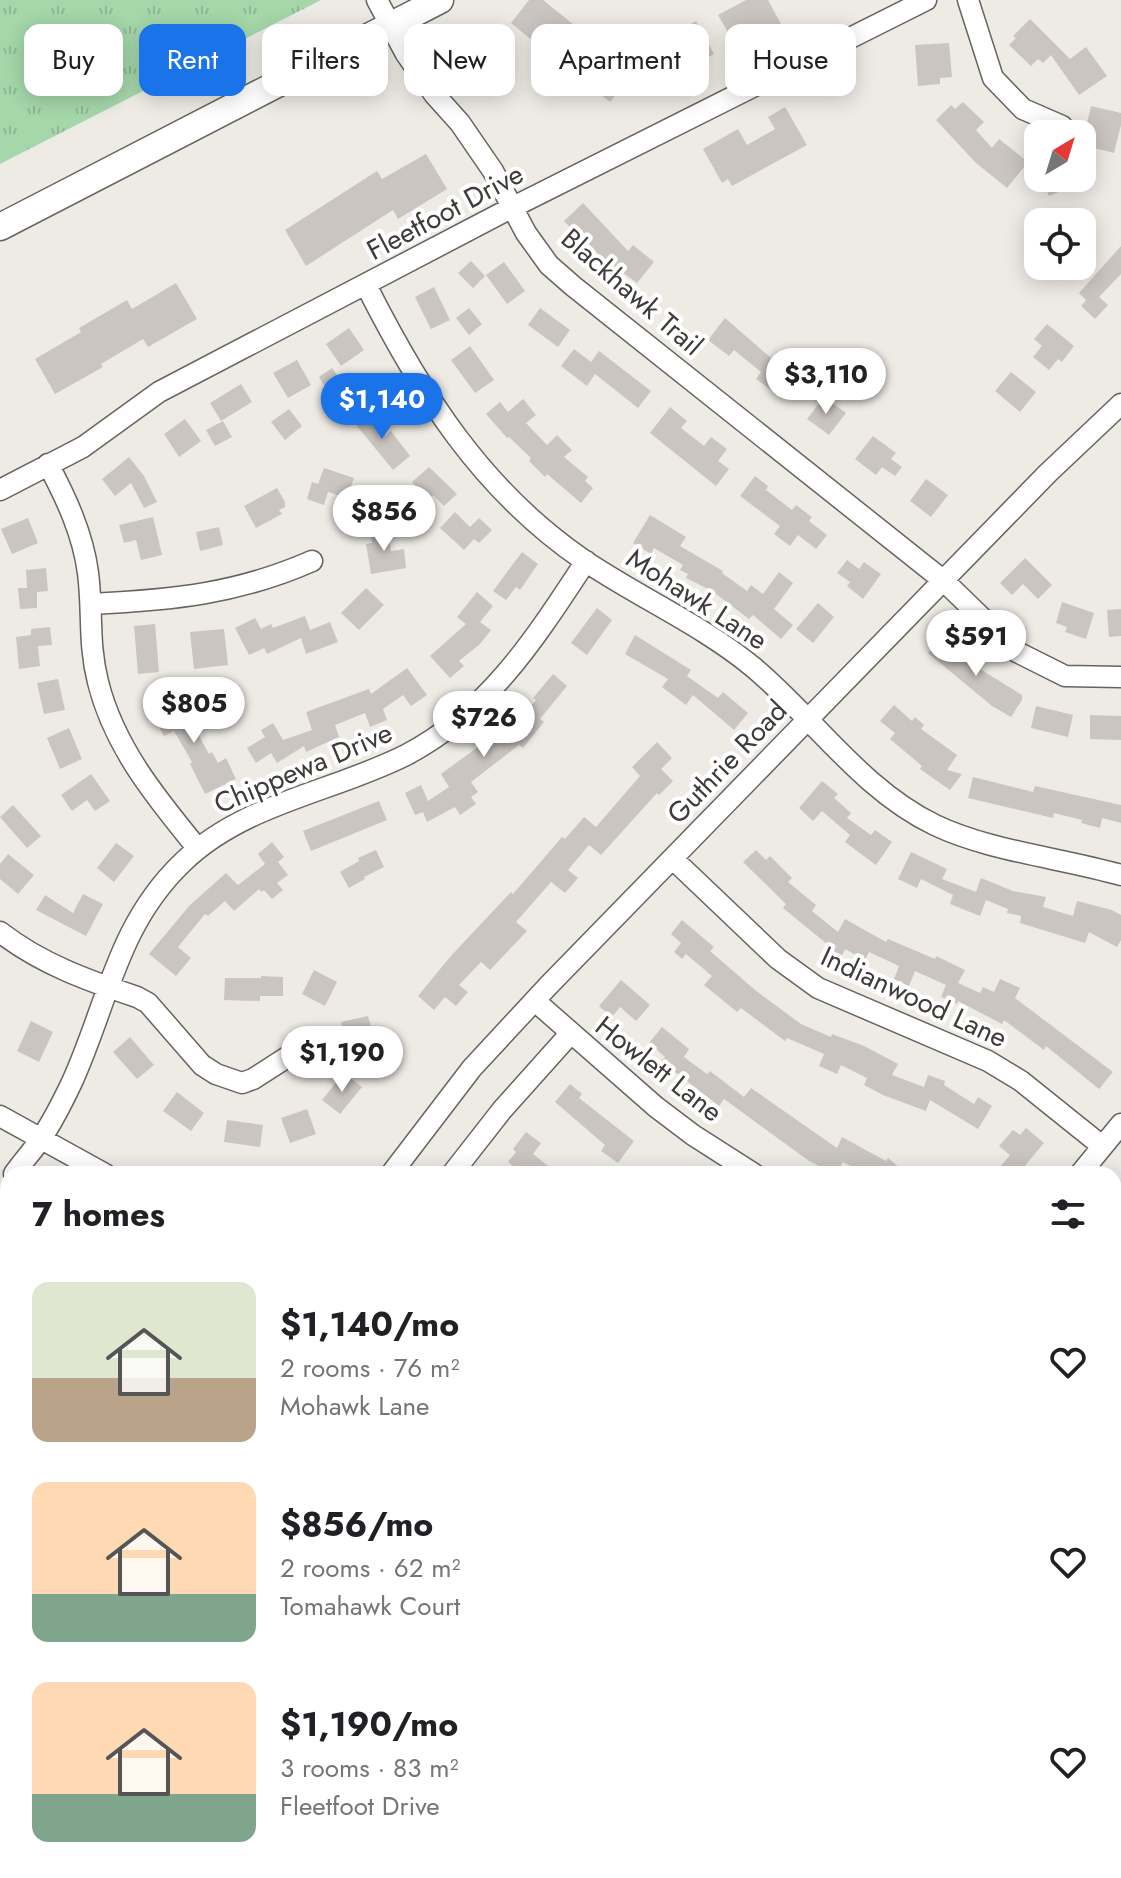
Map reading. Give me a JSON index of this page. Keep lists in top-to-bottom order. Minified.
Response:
{"streets":{"street":["Fleetfoot Drive","Blackhawk Trail","Mohawk Lane","Guthrie Road","Chippewa Drive","Indianwood Lane","Howlett Lane"]},"crossings":[["Fleetfoot Drive","Blackhawk Trail"],["Fleetfoot Drive","Mohawk Lane"],["Blackhawk Trail","Guthrie Road"],["Mohawk Lane","Guthrie Road"],["Mohawk Lane","Chippewa Drive"],["Guthrie Road","Indianwood Lane"],["Guthrie Road","Howlett Lane"]],"north":"top right","page":{"chip":["Buy","Rent","Filters","New","Apartment","House"],"price":["$3,110","$1,140","$856","$591","$805","$726","$1,190"],"heading":"7 homes","list":[{"name":"$1,140/mo","note":"2 rooms · 76 m² · Mohawk Lane"},{"name":"$856/mo","note":"2 rooms · 62 m² · Tomahawk Court"},{"name":"$1,190/mo","note":"3 rooms · 83 m² · Fleetfoot Drive"}]}}
